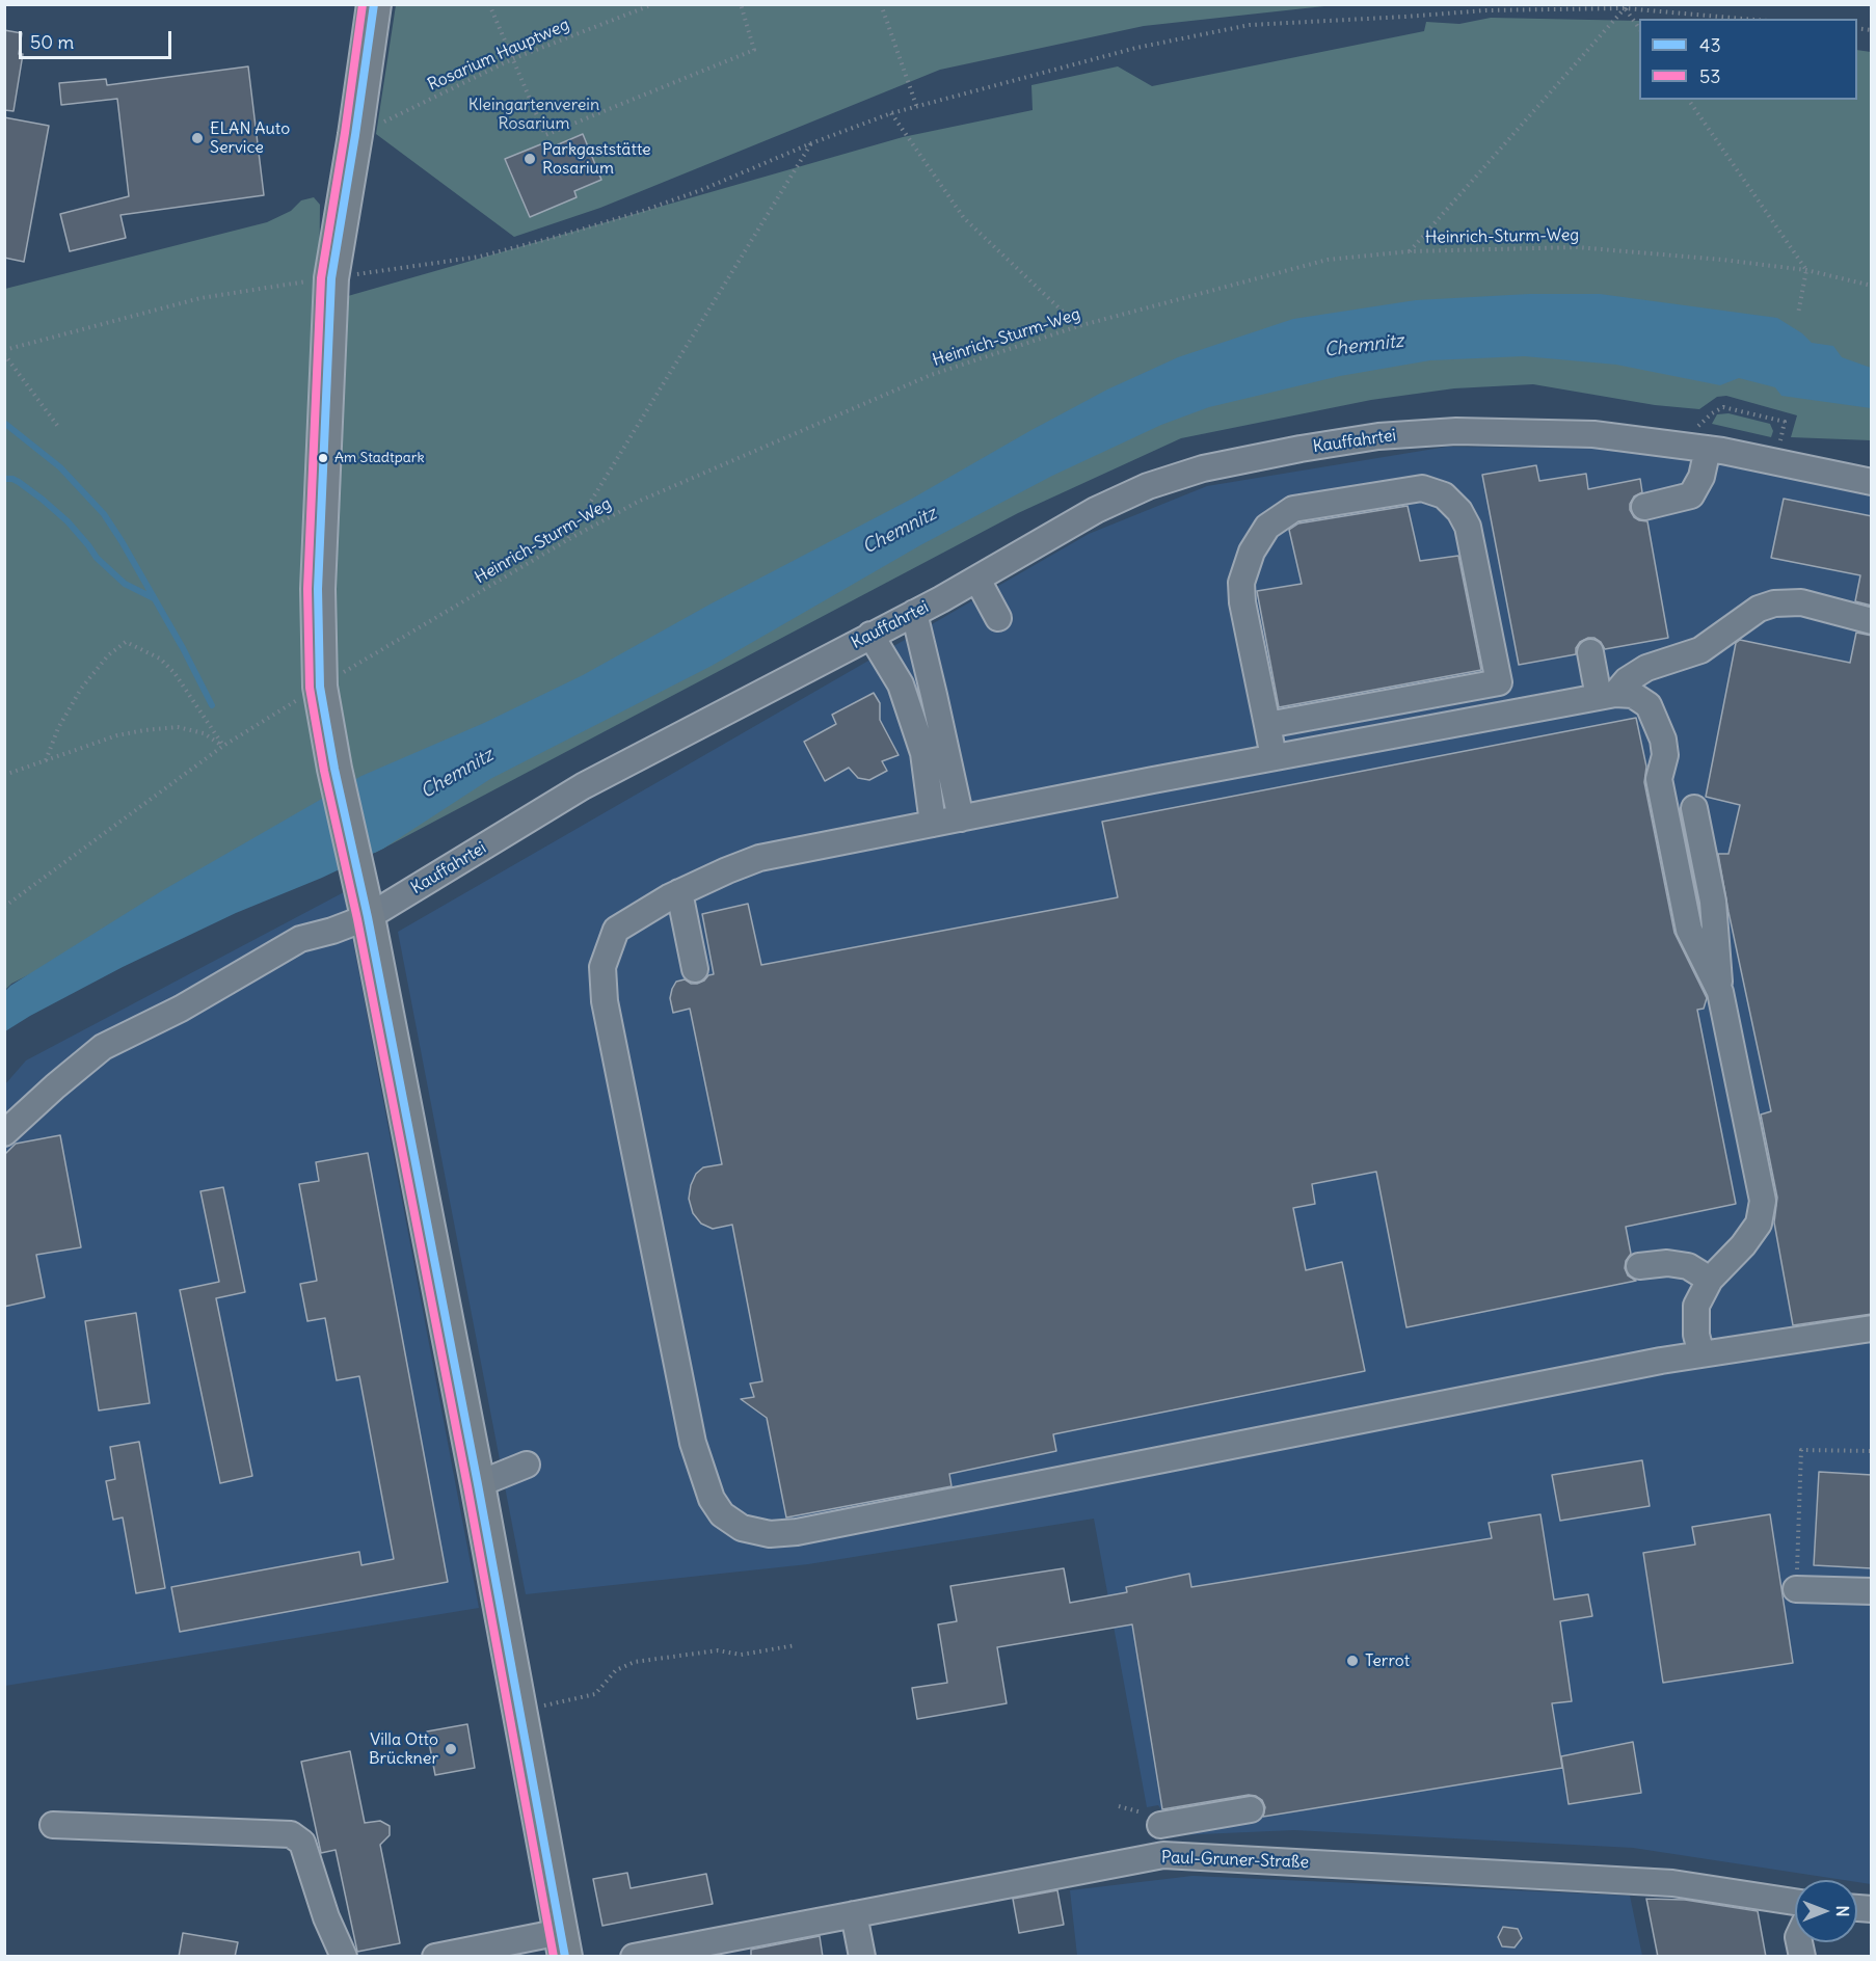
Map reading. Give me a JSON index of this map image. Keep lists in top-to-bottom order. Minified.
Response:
{"streets":{"street":["Kauffahrtei","Paul-Gruner-Straße"],"path":["Rosarium Hauptweg","Heinrich-Sturm-Weg"]},"water":["Chemnitz"],"parks":["Kleingartenverein Rosarium"],"places":["ELAN Auto Service","Parkgaststätte Rosarium","Am Stadtpark","Terrot","Villa Otto Brückner"],"lines":["transit line 43","transit line 53"],"legend":["43","53"],"scale_bar":"50 m","north":"right"}
